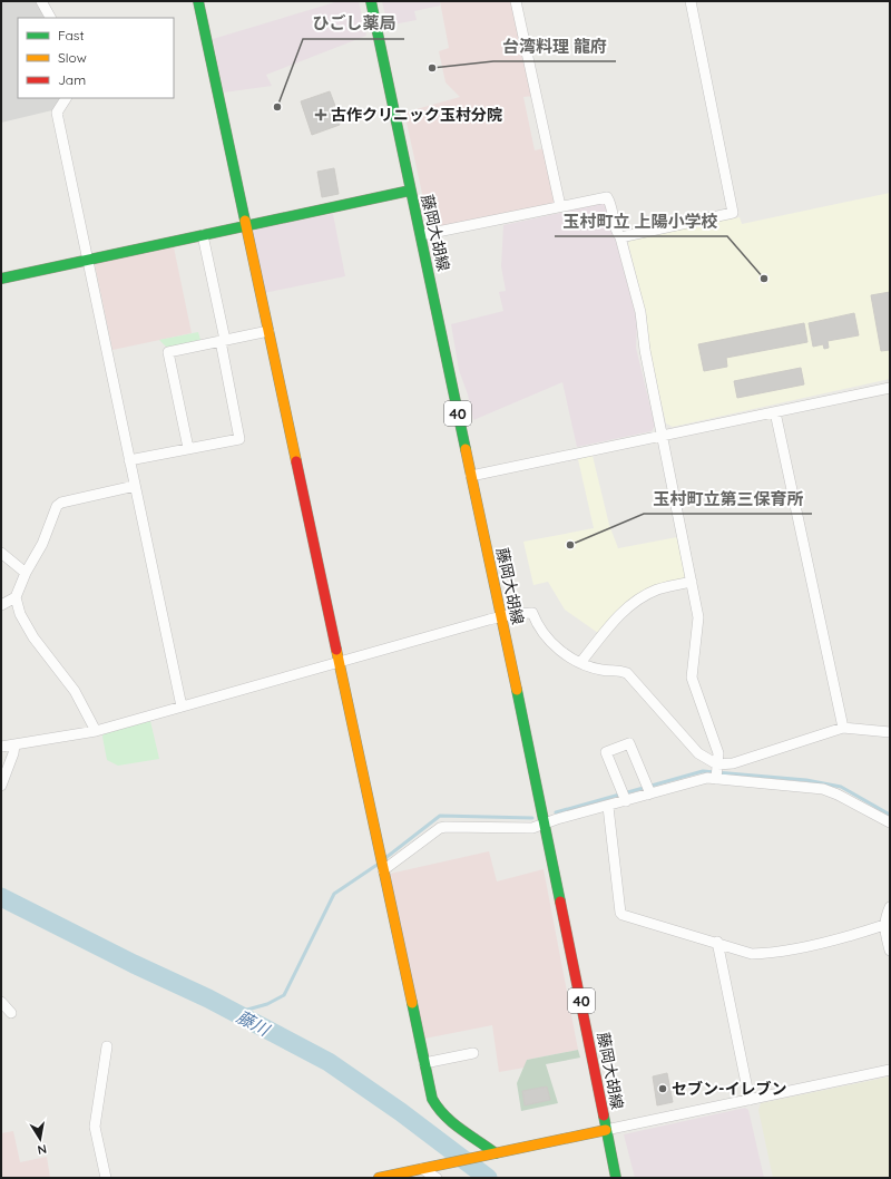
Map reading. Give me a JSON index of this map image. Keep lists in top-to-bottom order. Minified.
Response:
{"streets":{"street":["藤岡大胡線","40"]},"water":["藤川"],"places":{"other":["台湾料理 龍府","ひごし薬局","玉村町立 上陽小学校","玉村町立第三保育所","セブン-イレブン"],"health":["古作クリニック玉村分院"]},"legend":["Fast","Slow","Jam"],"north":"bottom"}
